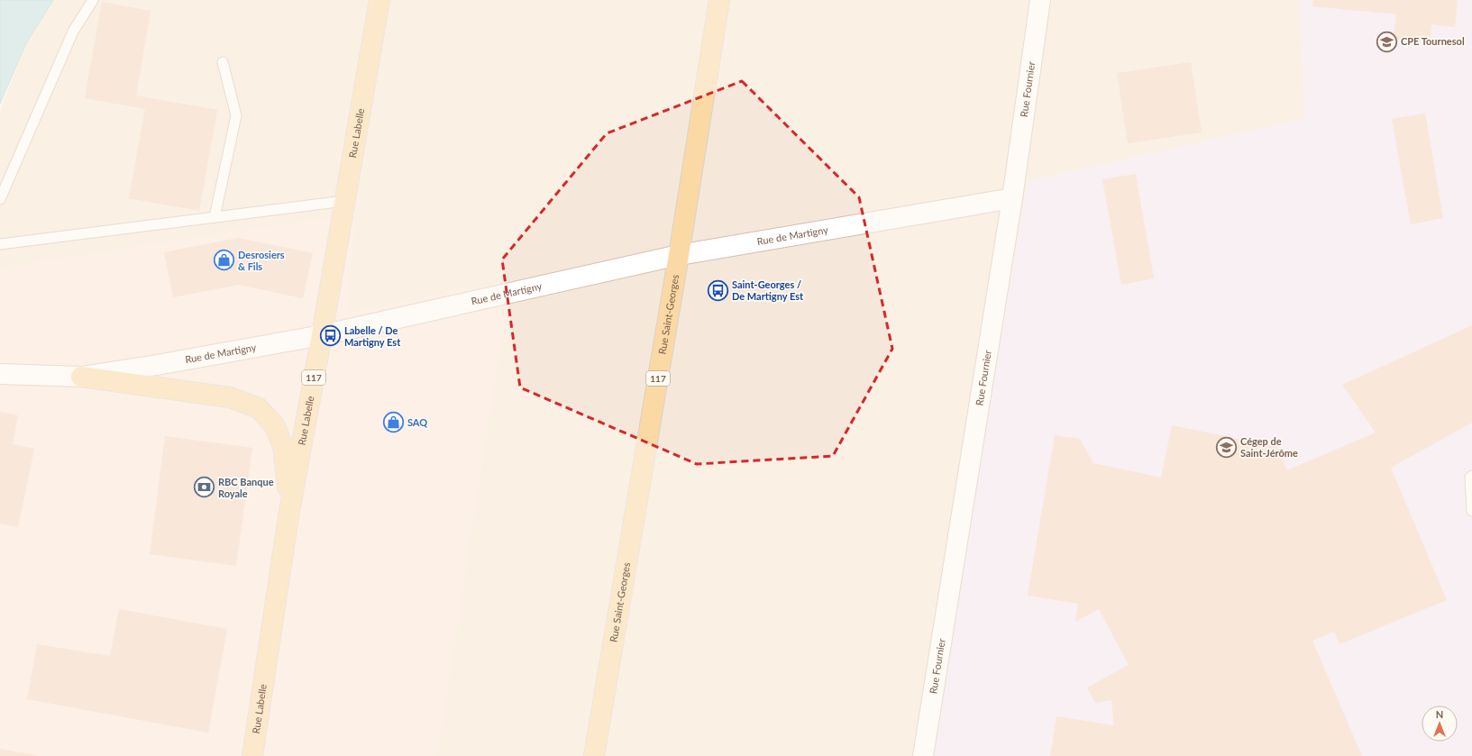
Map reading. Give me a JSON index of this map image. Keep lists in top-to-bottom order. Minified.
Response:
{"streets":{"main road":["Rue Labelle","Rue Saint-Georges","117"],"street":["Rue Fournier","Rue de Martigny"]},"crossings":[["Rue Fournier","Rue de Martigny"],["Rue Labelle","Rue de Martigny"],["Rue de Martigny","Rue Saint-Georges"]],"places":{"school or university":["CPE Tournesol","Cégep de Saint-Jérôme"],"shop":["Desrosiers & Fils","SAQ"],"bus stop":["Saint-Georges / De Martigny Est","Labelle / De Martigny Est"],"bank":["RBC Banque Royale"]},"north":"top"}
